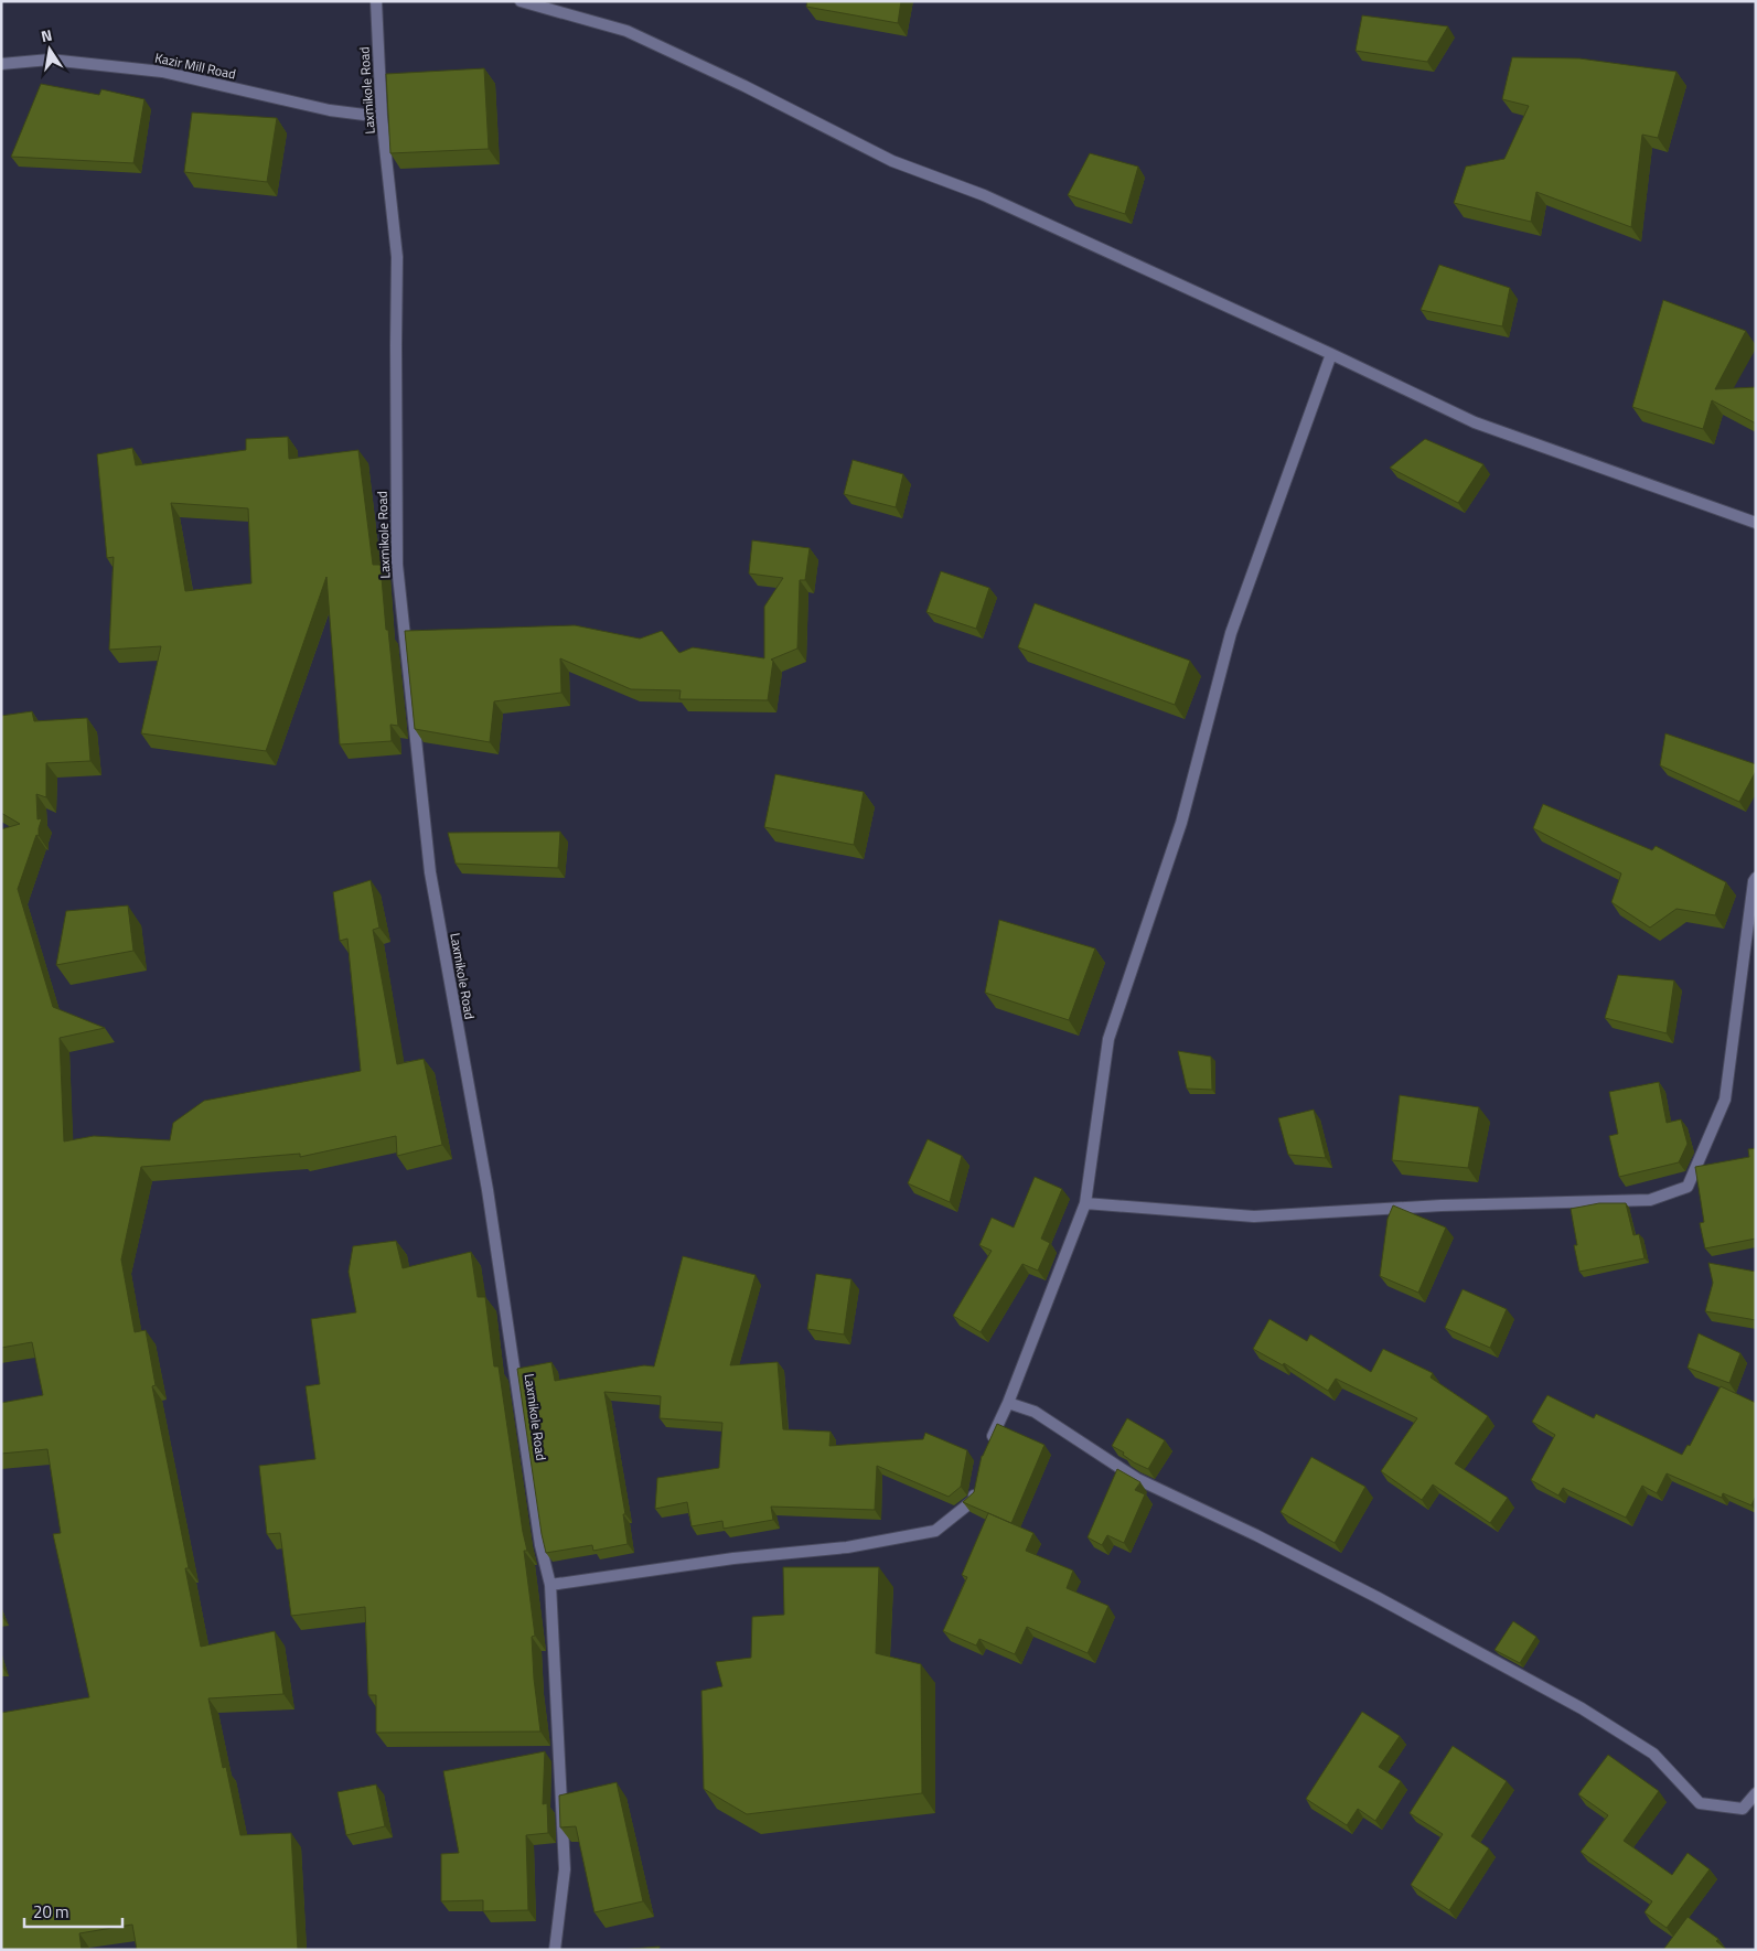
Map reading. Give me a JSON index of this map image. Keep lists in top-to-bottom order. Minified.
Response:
{"streets":{"street":["Kazir Mill Road","Laxmikole Road"]},"crossings":[["Kazir Mill Road","Laxmikole Road"]],"scale_bar":"20 m","north":"top"}
